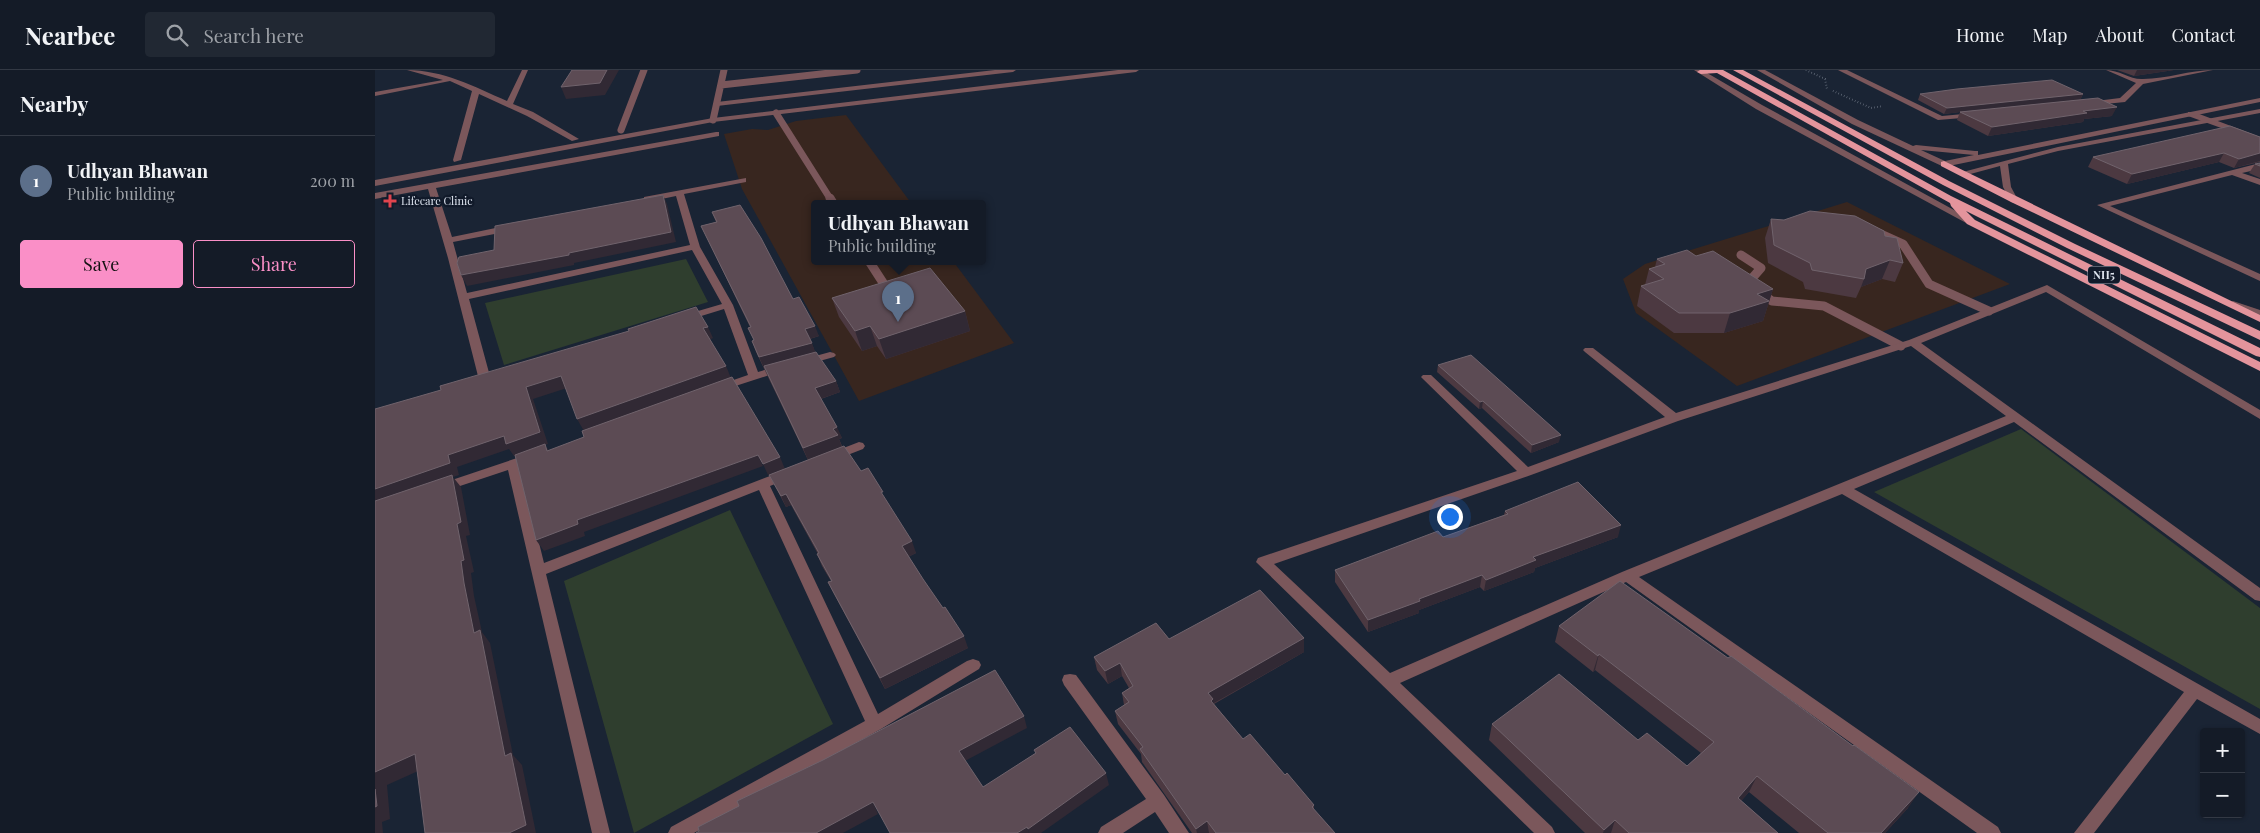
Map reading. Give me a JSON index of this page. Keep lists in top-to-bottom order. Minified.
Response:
{"streets":{"highway":["NH5"]},"places":{"health":["Lifecare Clinic"]},"page":{"header":"Nearbee","search":"Search here","nav":["Home","Map","About","Contact"],"heading":"Nearby","list":[{"mark":"1","name":"Udhyan Bhawan","note":"Public building","value":"200 m"}],"popup":["Udhyan Bhawan","Public building"],"buttons":["Save","Share"],"pins":"1","map_buttons":["+","−"]}}
